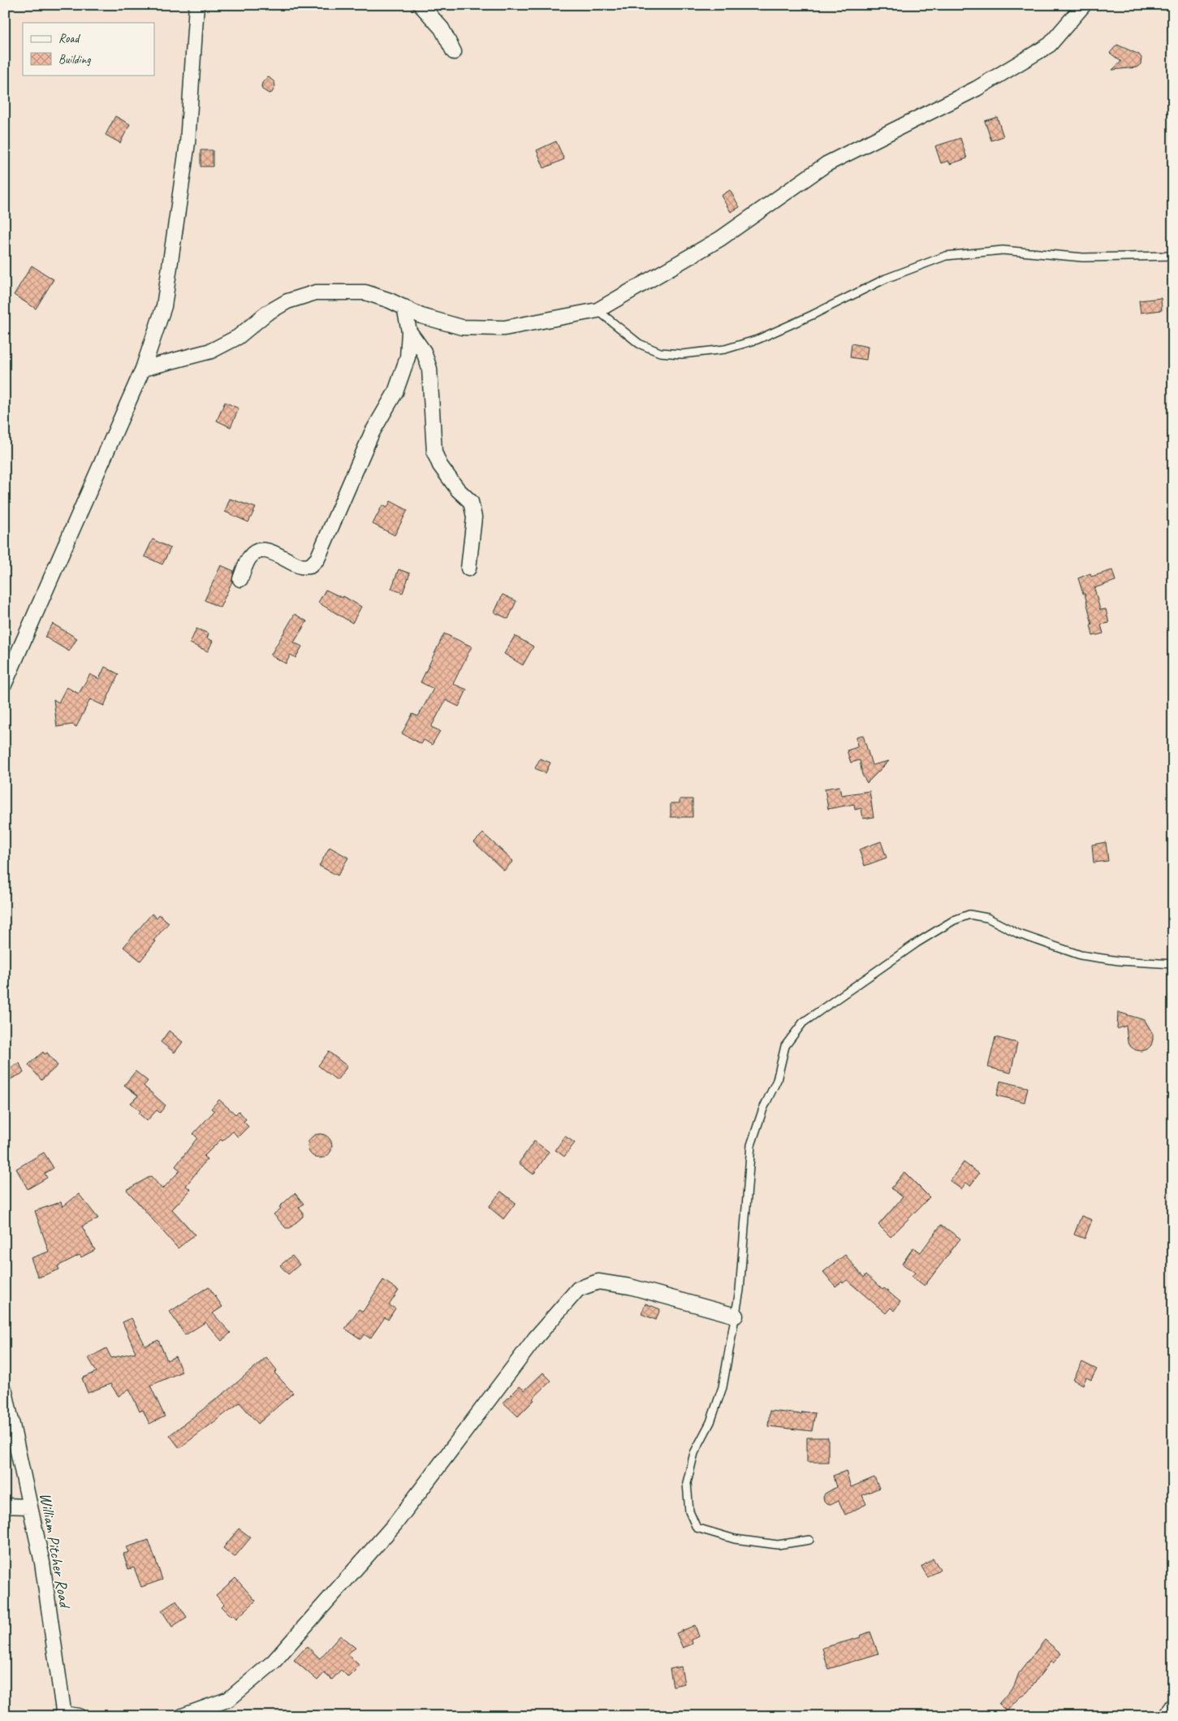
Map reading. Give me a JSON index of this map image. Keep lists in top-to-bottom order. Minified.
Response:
{"streets":{"street":["William Pitcher Road"]},"legend":["Road","Building"]}
